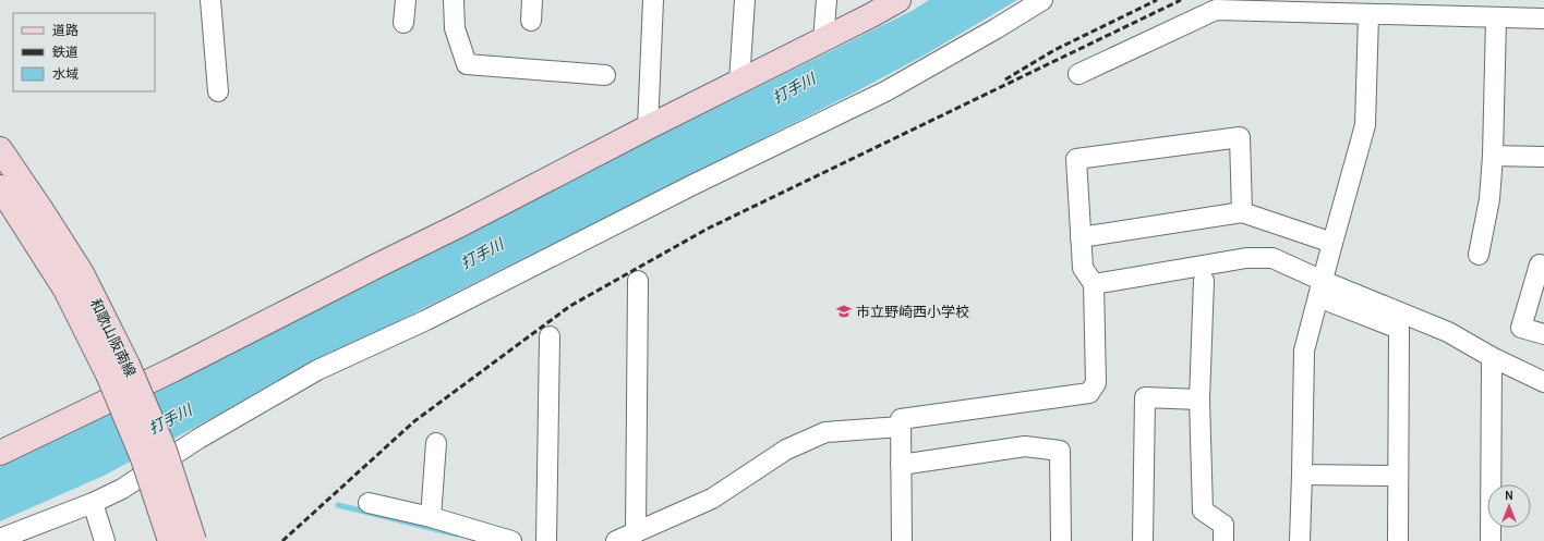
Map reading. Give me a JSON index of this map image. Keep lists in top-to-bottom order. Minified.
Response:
{"streets":{"street":["和歌山阪南線"]},"water":["打手川"],"places":{"school or university":["市立野崎西小学校"]},"legend":["道路","鉄道","水域"],"north":"top"}
